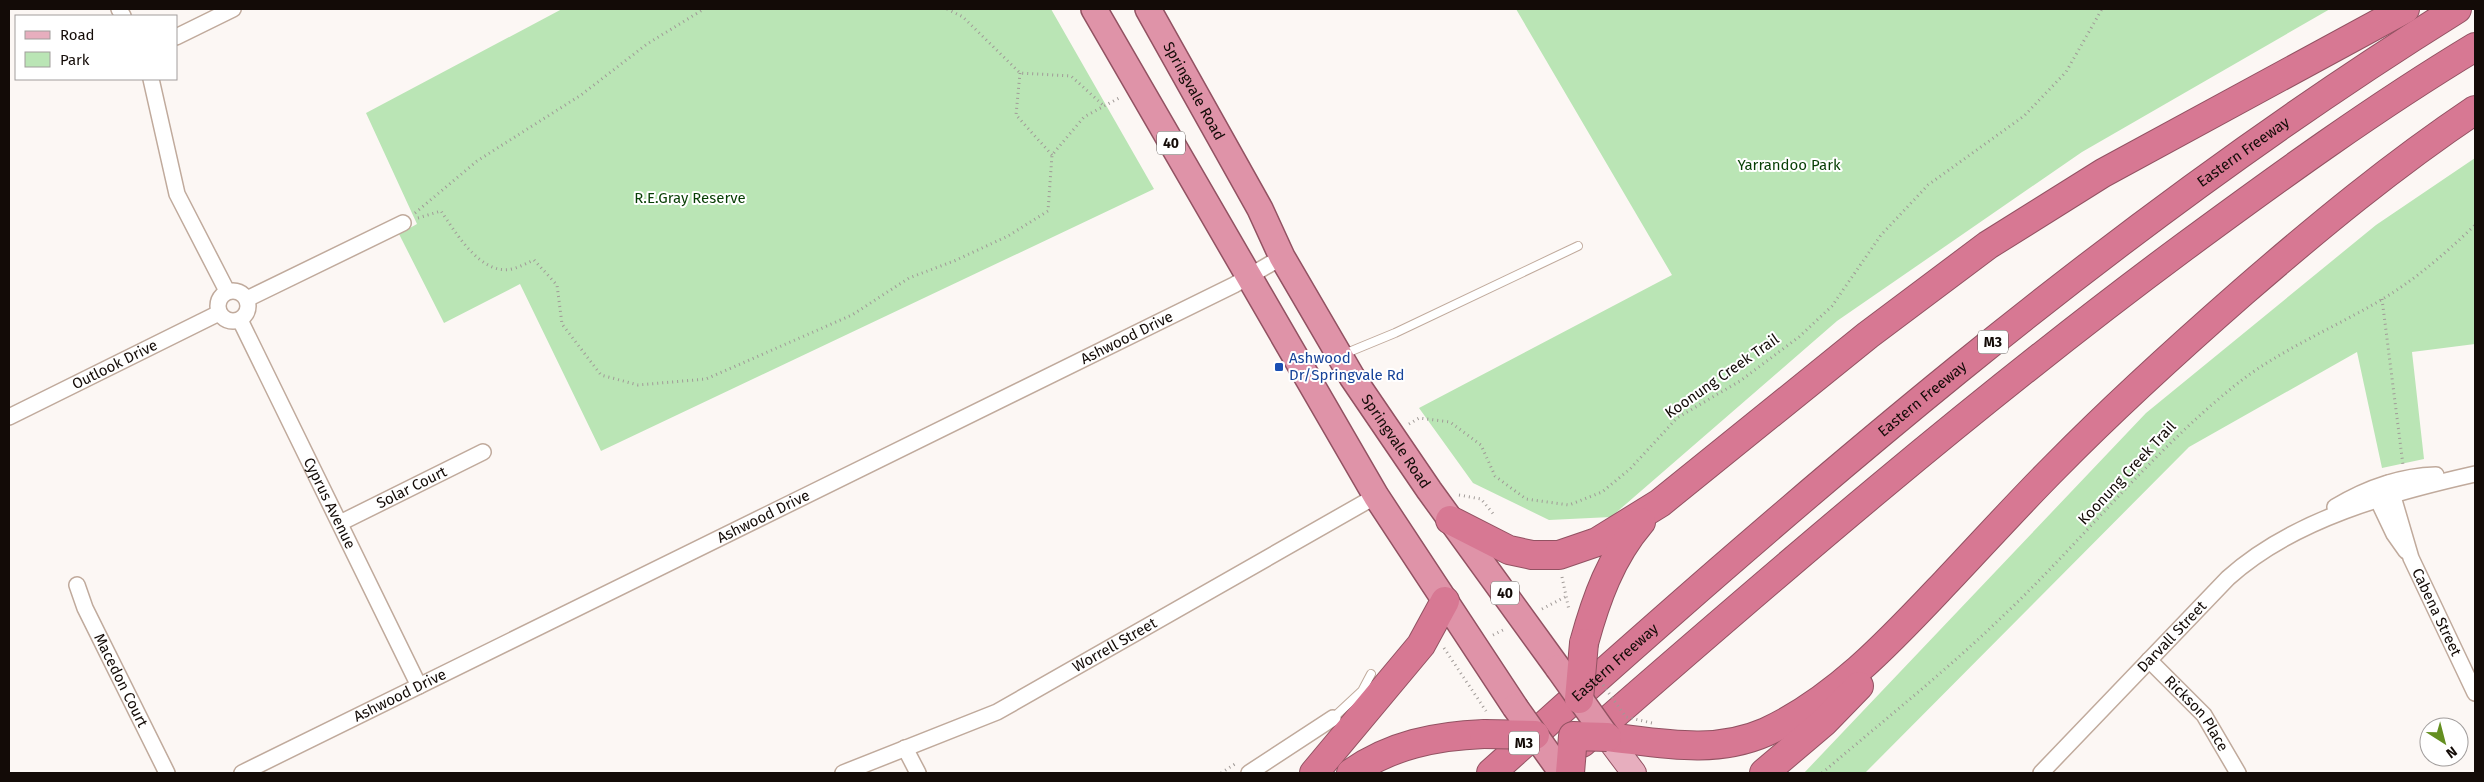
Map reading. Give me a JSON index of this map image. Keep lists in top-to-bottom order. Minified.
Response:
{"streets":{"highway":["Springvale Road","40","Eastern Freeway","M3"],"street":["Ashwood Drive","Outlook Drive","Solar Court","Cyprus Avenue","Cabena Street","Darvall Street","Worrell Street","Macedon Court","Rickson Place"],"path":["Koonung Creek Trail"]},"crossings":[["Springvale Road","Ashwood Drive"],["40","Ashwood Drive"],["40","Worrell Street"],["Ashwood Drive","Cyprus Avenue"],["Outlook Drive","Cyprus Avenue"],["Solar Court","Cyprus Avenue"],["Cabena Street","Darvall Street"],["Darvall Street","Rickson Place"]],"parks":["Yarrandoo Park","R.E.Gray Reserve"],"places":{"transit":["Ashwood Dr/Springvale Rd"]},"legend":["Road","Park"],"north":"bottom right"}
